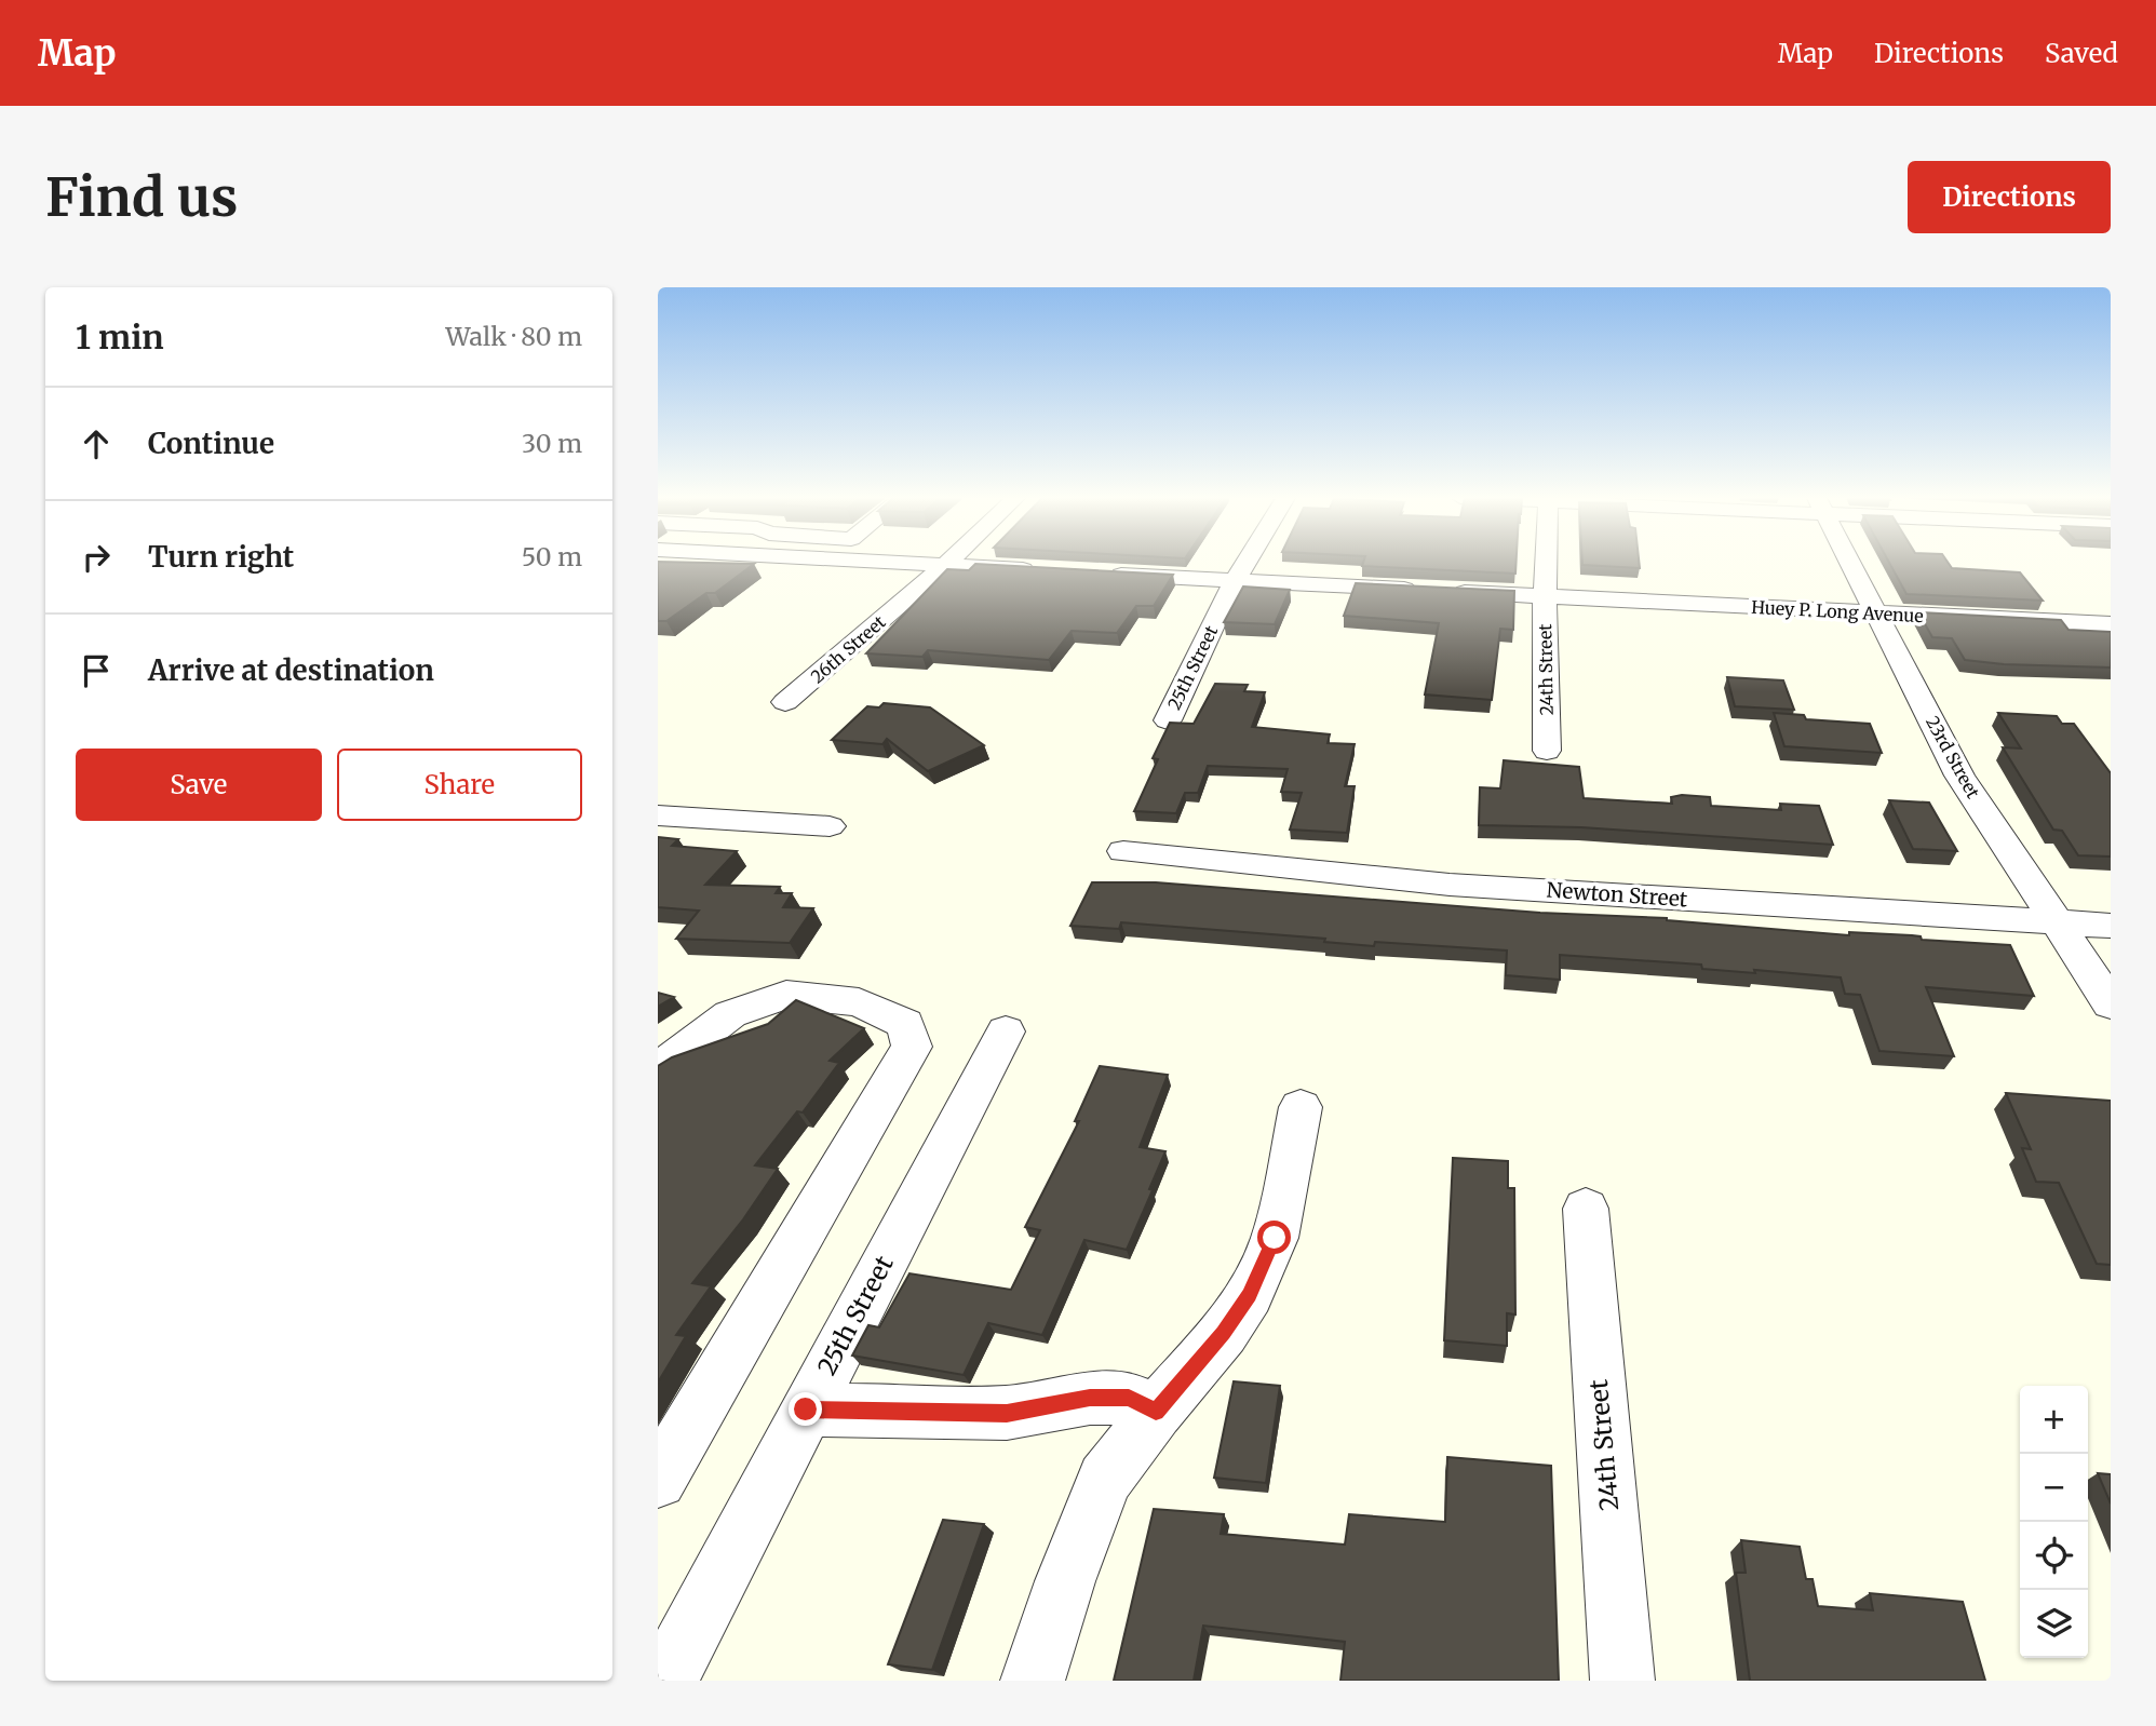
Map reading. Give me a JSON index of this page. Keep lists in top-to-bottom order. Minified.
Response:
{"streets":{"street":["Huey P. Long Avenue","26th Street","25th Street","24th Street","23rd Street","Newton Street"]},"crossings":[["Huey P. Long Avenue","25th Street"],["Huey P. Long Avenue","24th Street"],["Huey P. Long Avenue","23rd Street"],["23rd Street","Newton Street"]],"page":{"header":"Map","nav":["Map","Directions","Saved"],"buttons":["Directions",["Save","Share"]],"title":"Find us","heading":["1 min","Walk · 80 m"],"list":[["Continue","30 m"],["Turn right","50 m"],"Arrive at destination"],"map_buttons":["+","−"]}}
